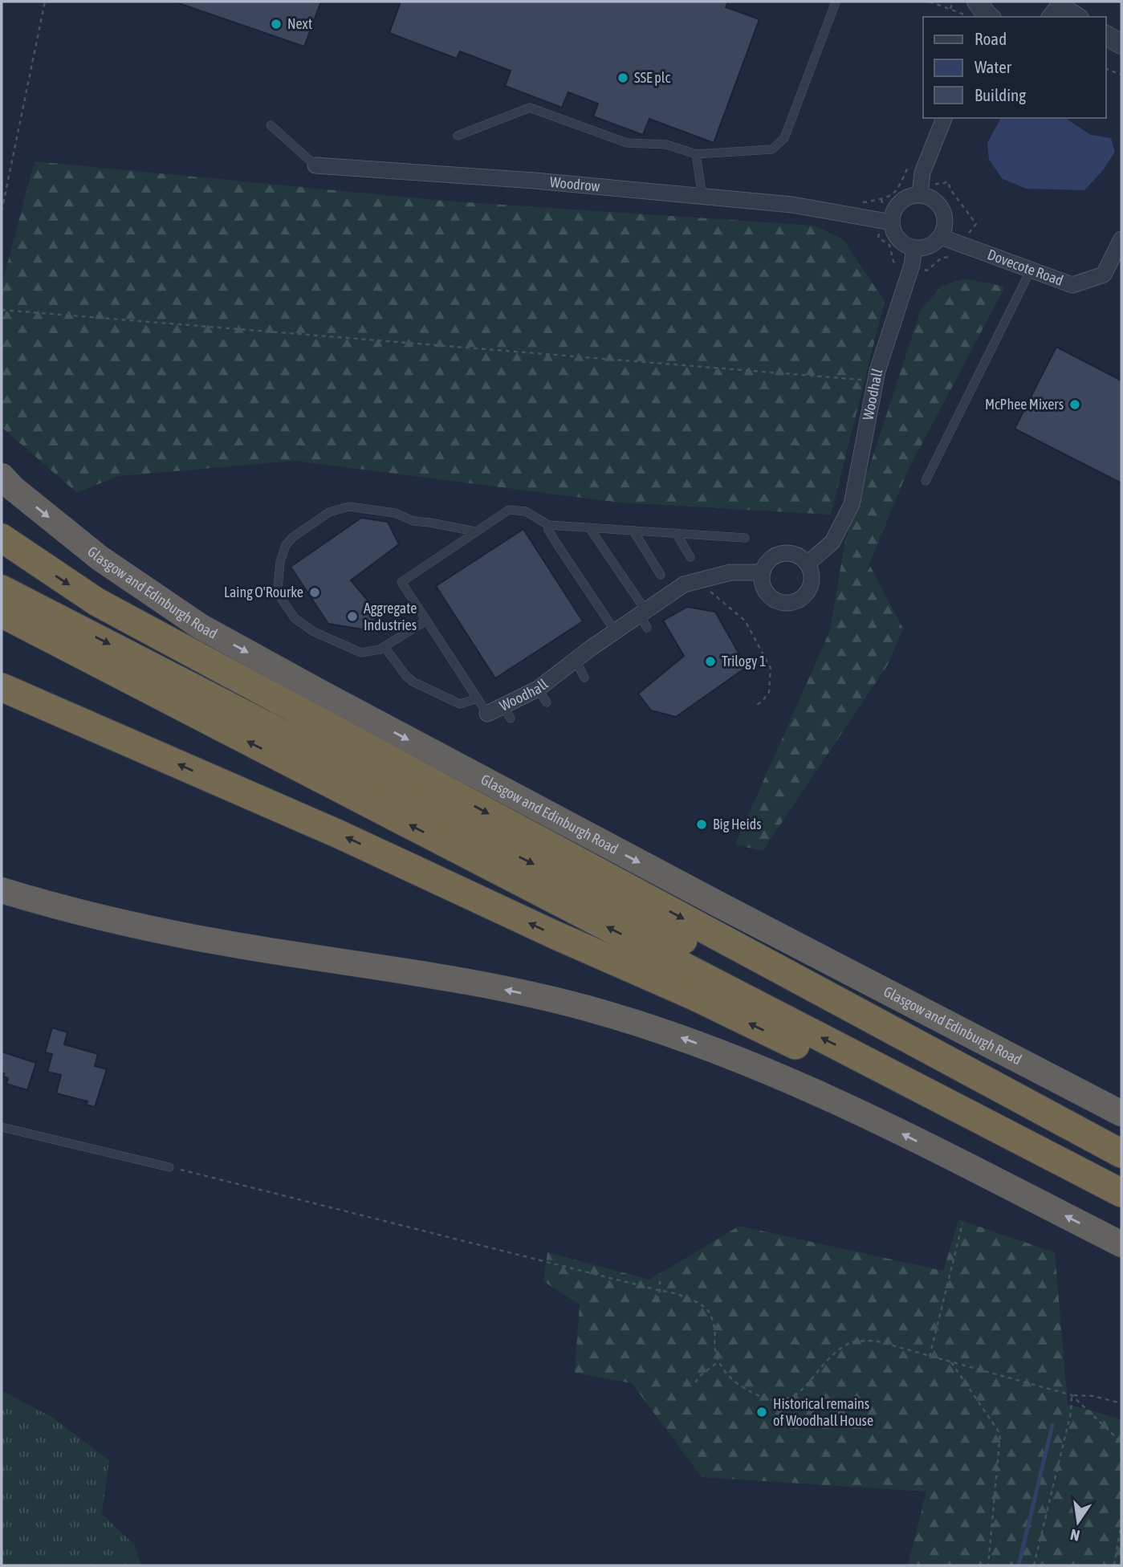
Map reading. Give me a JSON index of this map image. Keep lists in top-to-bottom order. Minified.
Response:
{"streets":{"highway":["Glasgow and Edinburgh Road"],"street":["Woodrow","Dovecote Road","Woodhall"]},"crossings":[["Woodrow","Dovecote Road"],["Woodrow","Woodhall"],["Dovecote Road","Woodhall"]],"places":["Next","SSE plc","McPhee Mixers","Laing O'Rourke","Aggregate Industries","Trilogy 1","Big Heids","Historical remains of Woodhall House"],"legend":["Road","Water","Building"],"north":"bottom"}
